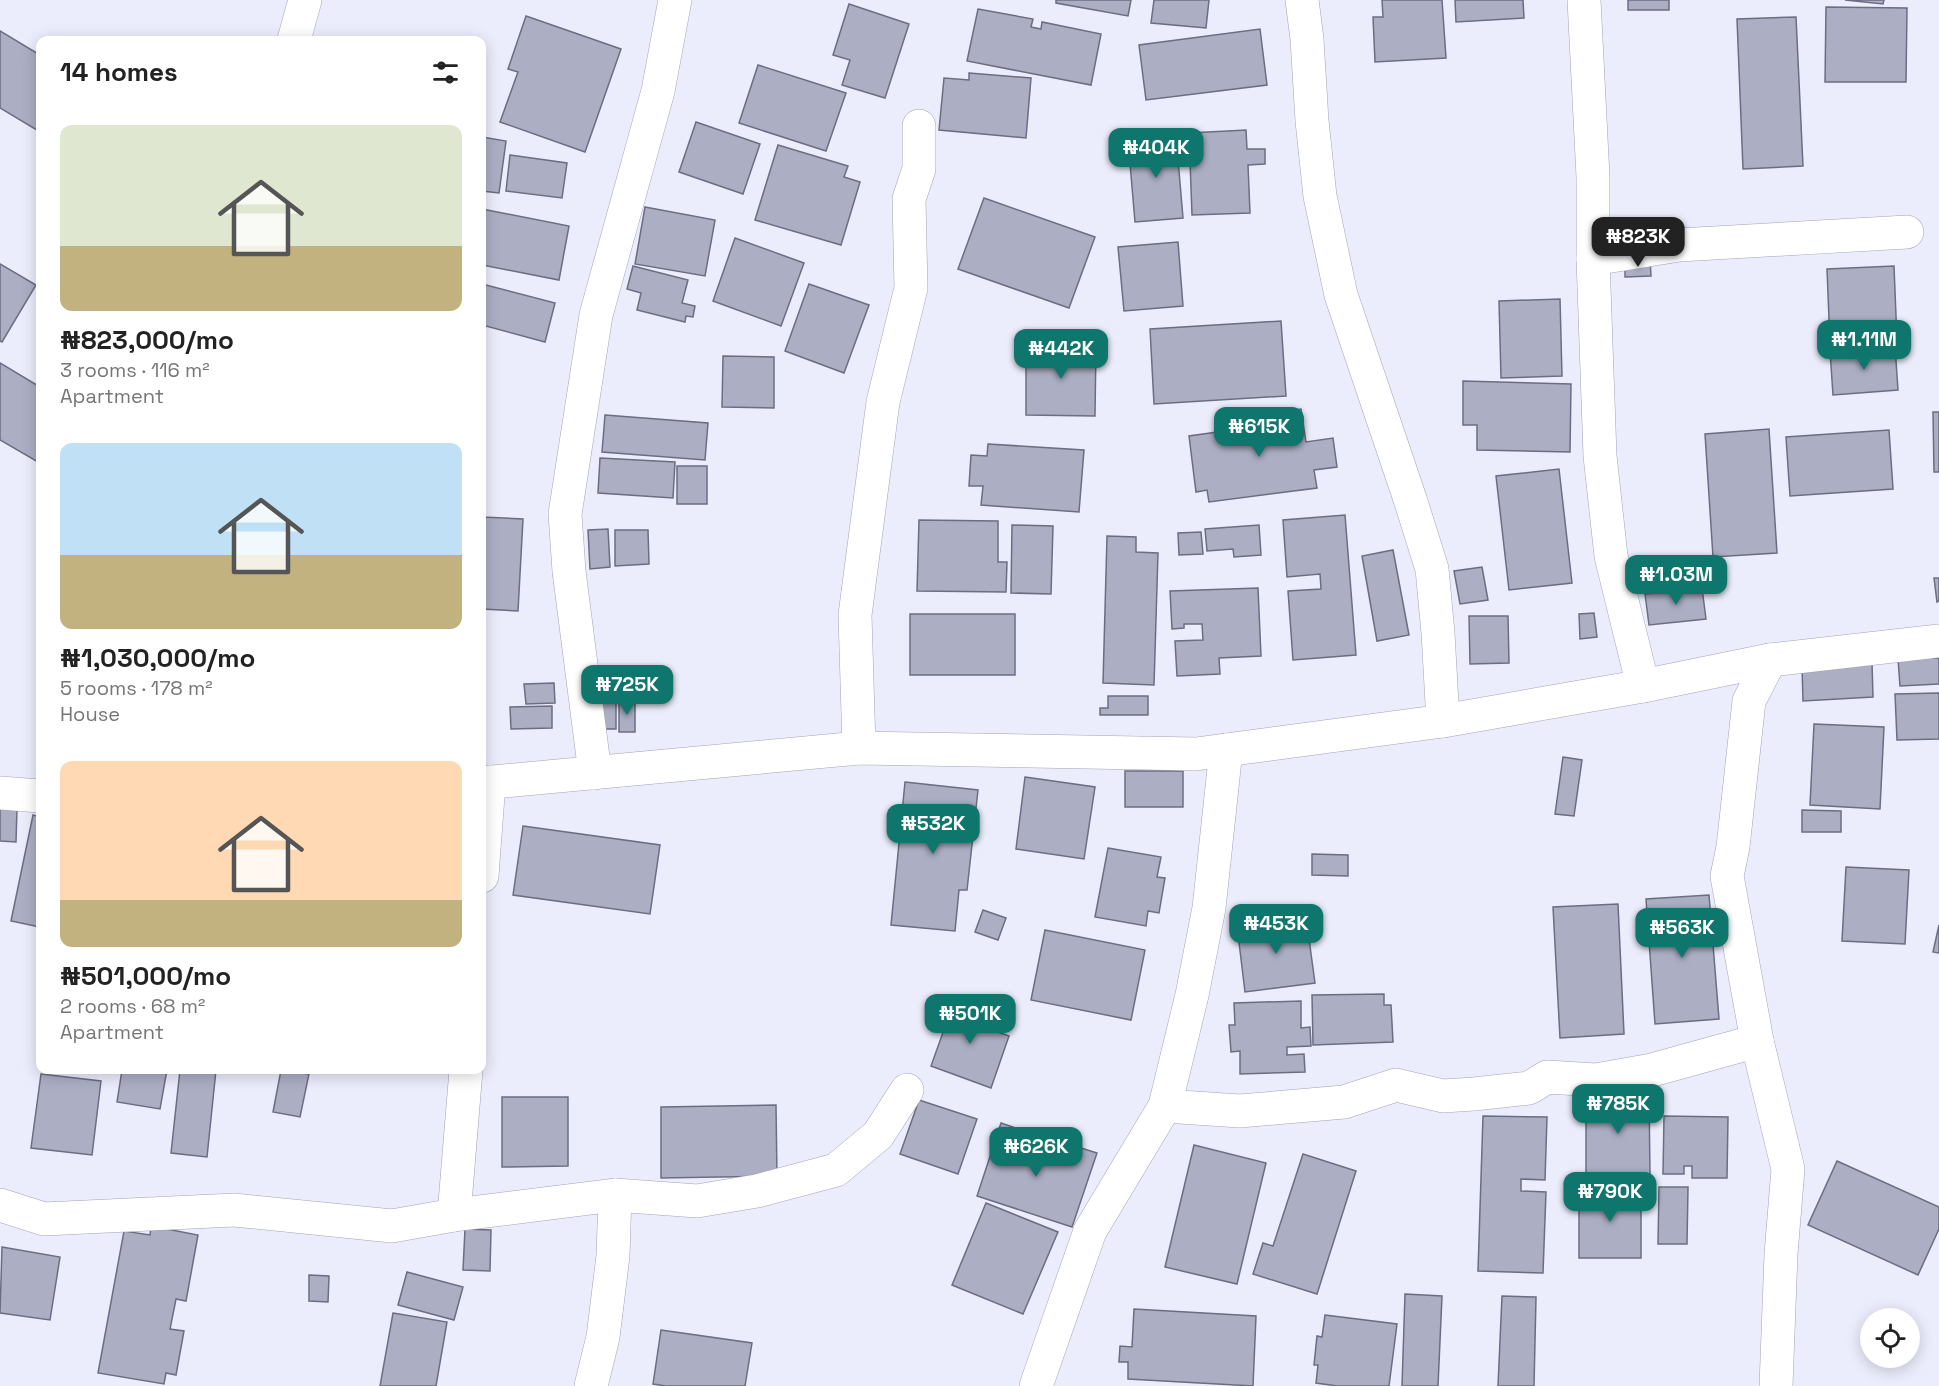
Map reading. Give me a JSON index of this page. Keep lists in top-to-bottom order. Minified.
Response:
{"page":{"heading":"14 homes","list":[{"name":"₦823,000/mo","note":"3 rooms · 116 m² · Apartment"},{"name":"₦1,030,000/mo","note":"5 rooms · 178 m² · House"},{"name":"₦501,000/mo","note":"2 rooms · 68 m² · Apartment"}],"price":["₦404K","₦823K","₦1.11M","₦442K","₦615K","₦1.03M","₦725K","₦532K","₦453K","₦563K","₦501K","₦785K","₦626K","₦790K"]}}
